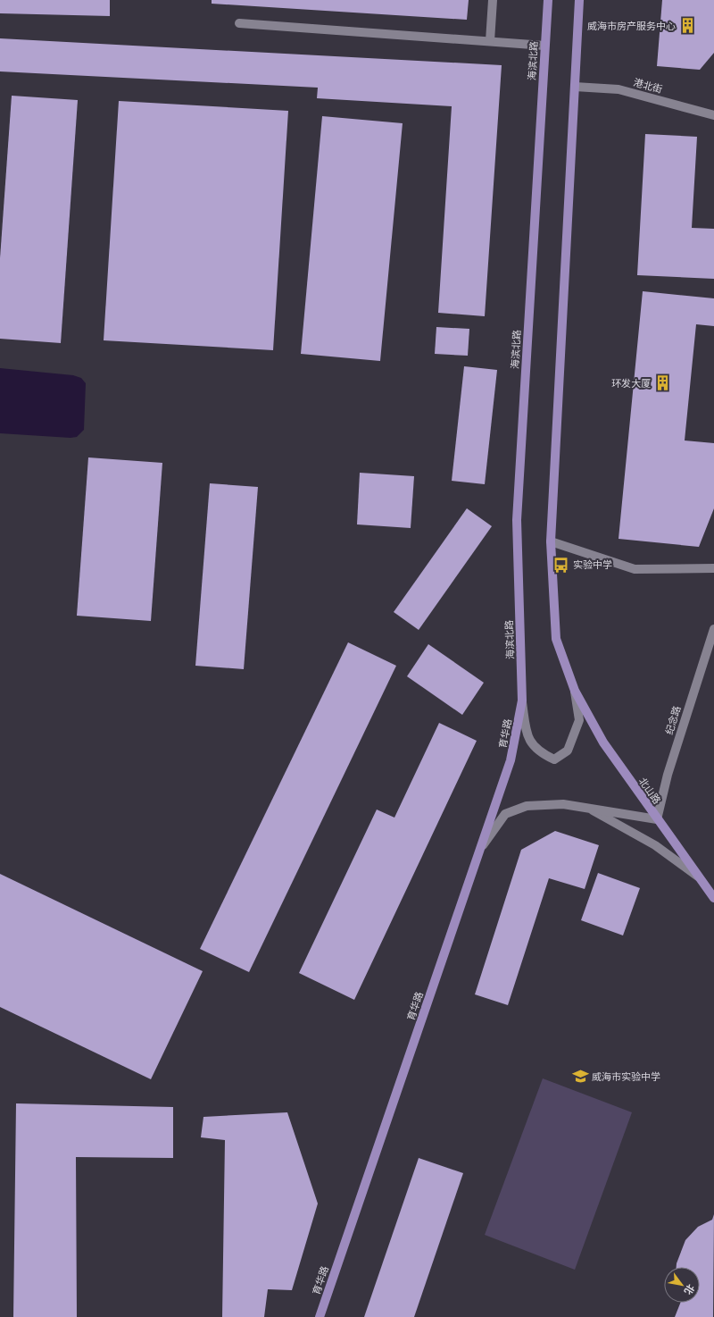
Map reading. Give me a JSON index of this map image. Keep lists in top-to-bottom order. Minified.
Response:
{"streets":{"main road":["海滨北路","港北街","纪念路","育华路","北山路"]},"crossings":[["海滨北路","育华路"],["纪念路","北山路"]],"places":{"building":["威海市房产服务中心","环发大厦"],"bus stop":["实验中学"],"school or university":["威海市实验中学"]},"north":"bottom right"}
